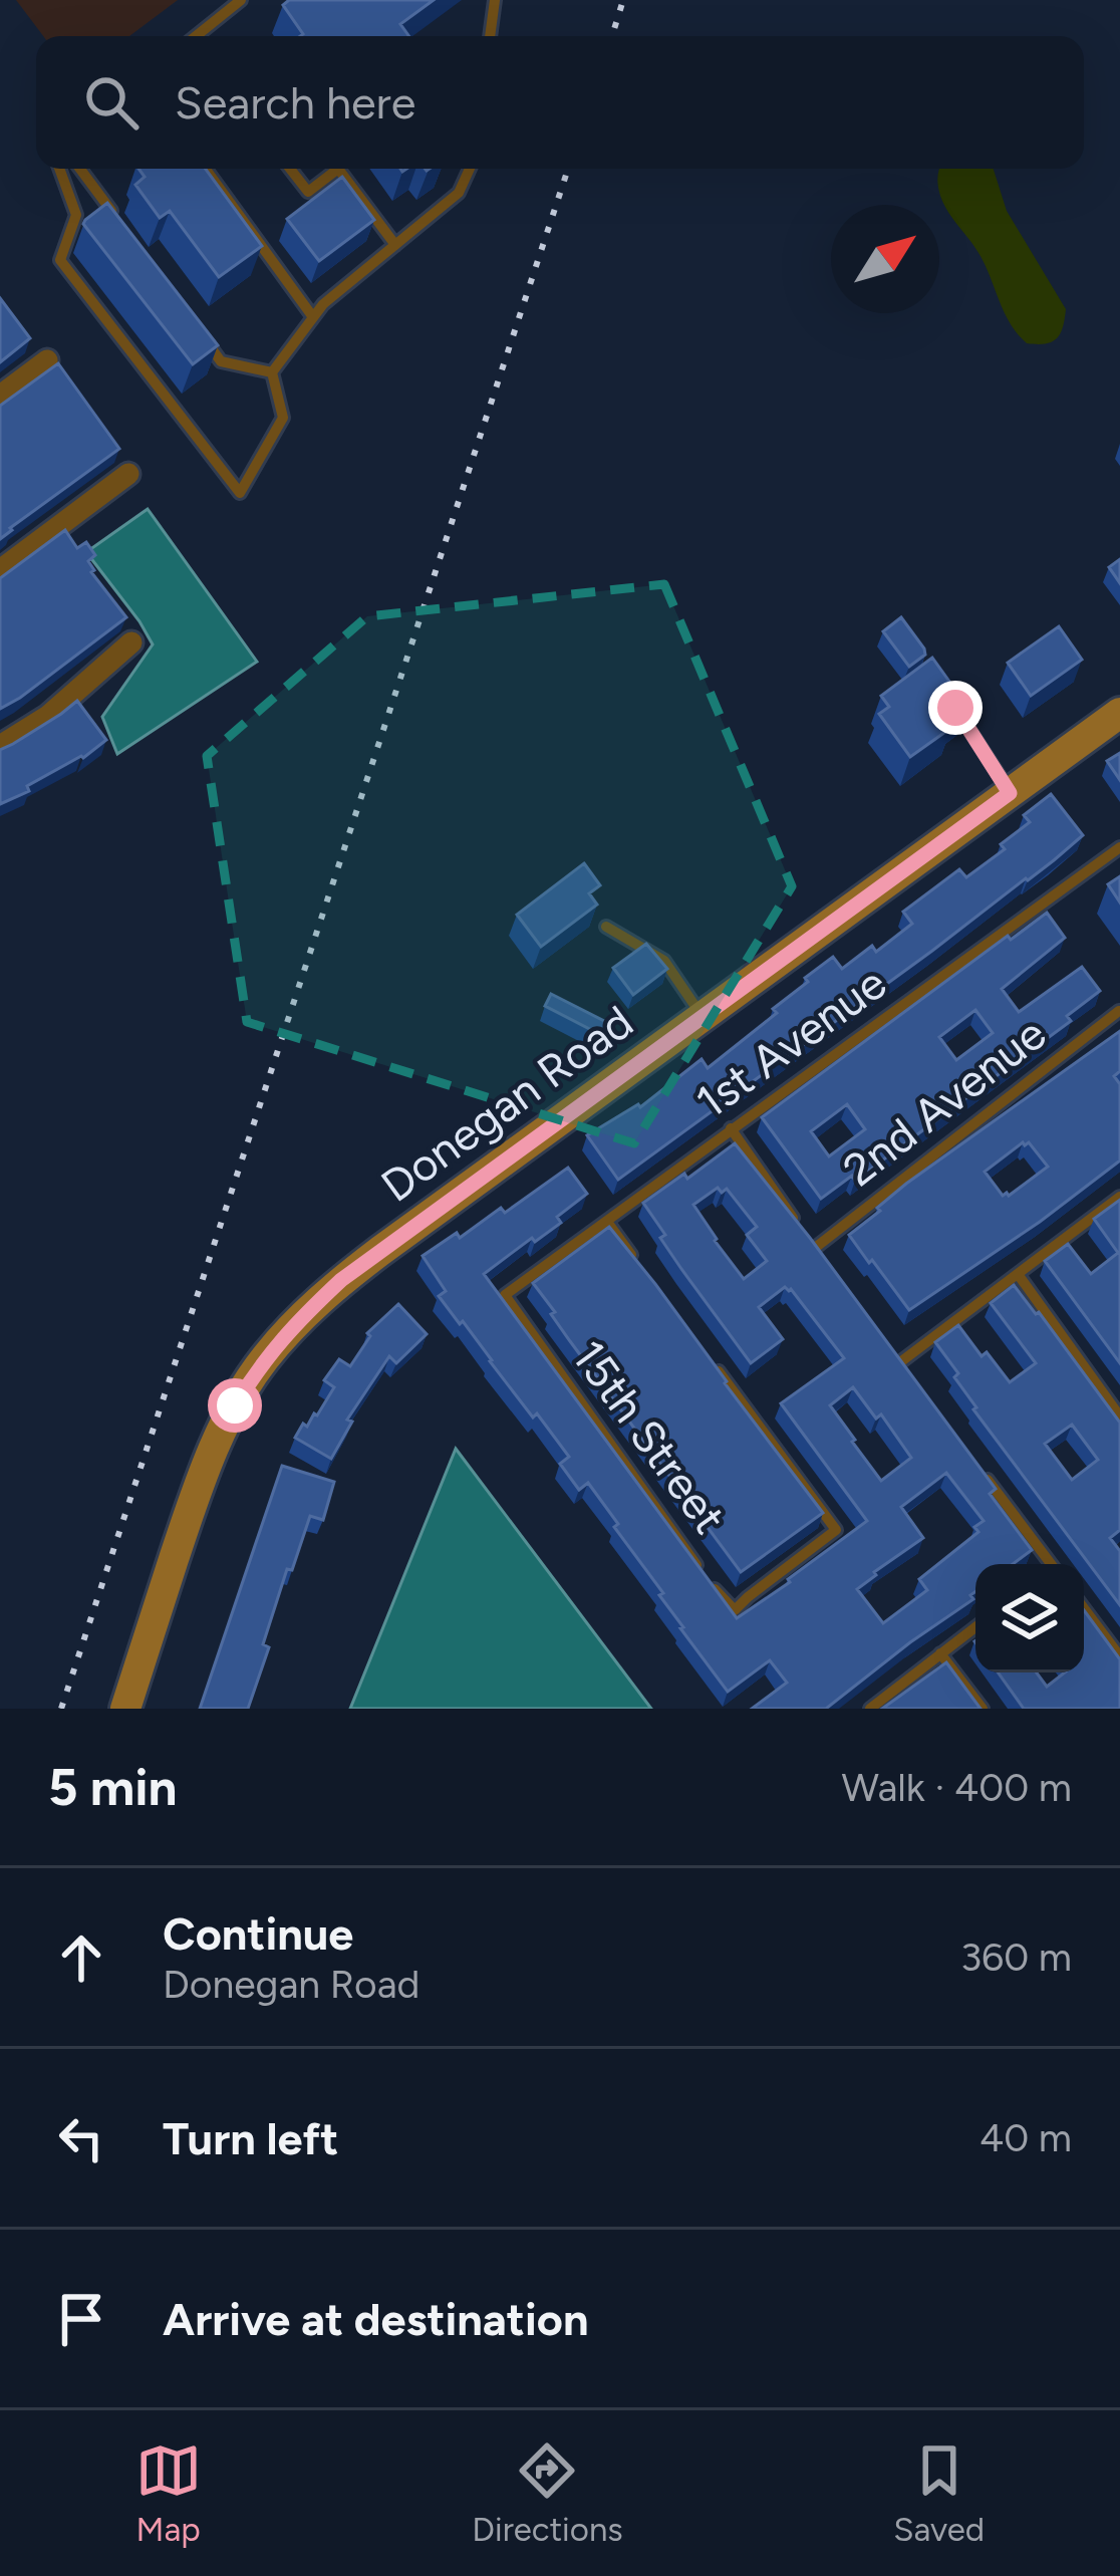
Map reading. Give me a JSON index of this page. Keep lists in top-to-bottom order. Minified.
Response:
{"streets":{"street":["Donegan Road"],"lane":["1st Avenue","2nd Avenue","15th Street"]},"crossings":[["1st Avenue","15th Street"]],"north":"top right","page":{"search":"Search here","heading":["5 min","Walk · 400 m"],"list":[["Continue","Donegan Road","360 m"],["Turn left","40 m"],"Arrive at destination"],"nav":["Map","Directions","Saved"]}}
